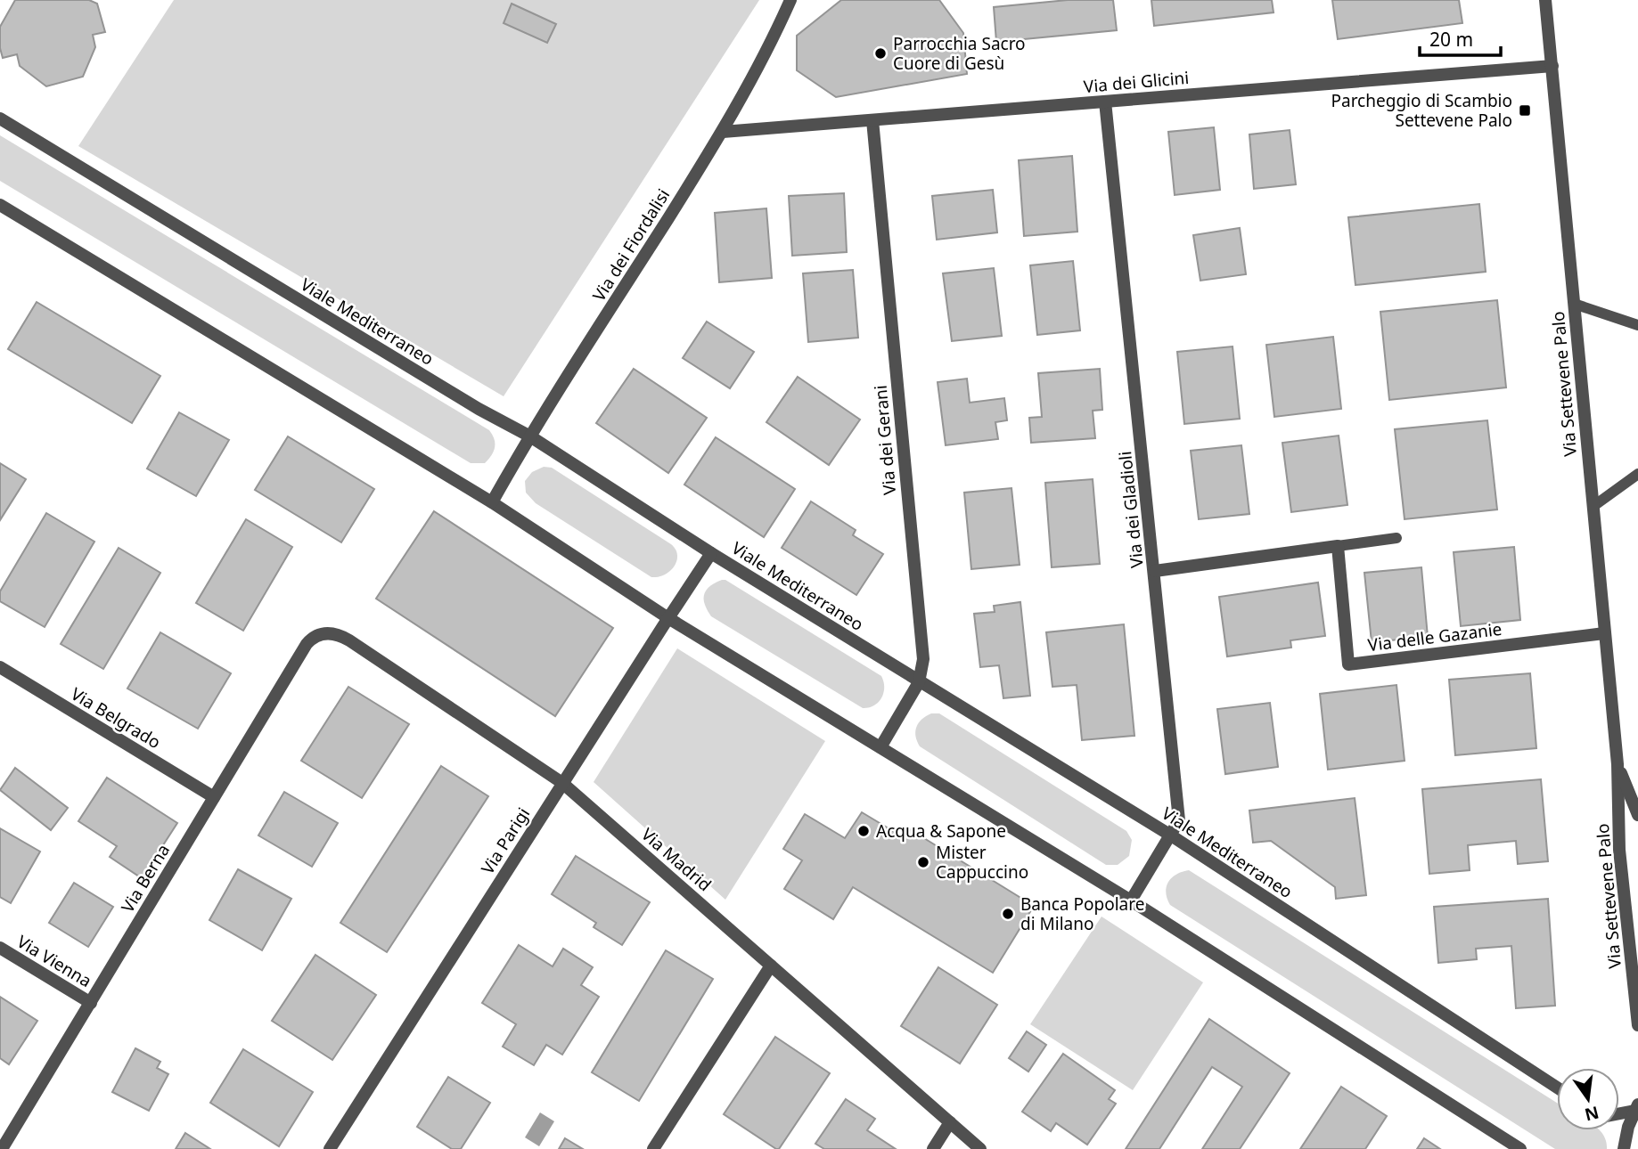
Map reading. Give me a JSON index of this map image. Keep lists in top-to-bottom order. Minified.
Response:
{"streets":{"street":["Via dei Glicini","Via dei Fiordalisi","Viale Mediterraneo","Via Settevene Palo","Via dei Gerani","Via dei Gladioli","Via delle Gazanie","Via Belgrado","Via Parigi","Via Madrid","Via Berna","Via Vienna"]},"crossings":[["Via dei Glicini","Via dei Fiordalisi"],["Via dei Glicini","Via Settevene Palo"],["Via dei Glicini","Via dei Gerani"],["Via dei Glicini","Via dei Gladioli"],["Via dei Fiordalisi","Viale Mediterraneo"],["Viale Mediterraneo","Via dei Gerani"],["Viale Mediterraneo","Via dei Gladioli"],["Viale Mediterraneo","Via Parigi"],["Via Settevene Palo","Via delle Gazanie"],["Via Belgrado","Via Berna"],["Via Parigi","Via Madrid"],["Via Madrid","Via Berna"],["Via Berna","Via Vienna"]],"places":{"other":["Parrocchia Sacro Cuore di Gesù","Acqua & Sapone","Mister Cappuccino","Banca Popolare di Milano"],"transit":["Parcheggio di Scambio Settevene Palo"]},"scale_bar":"20 m","north":"bottom"}
